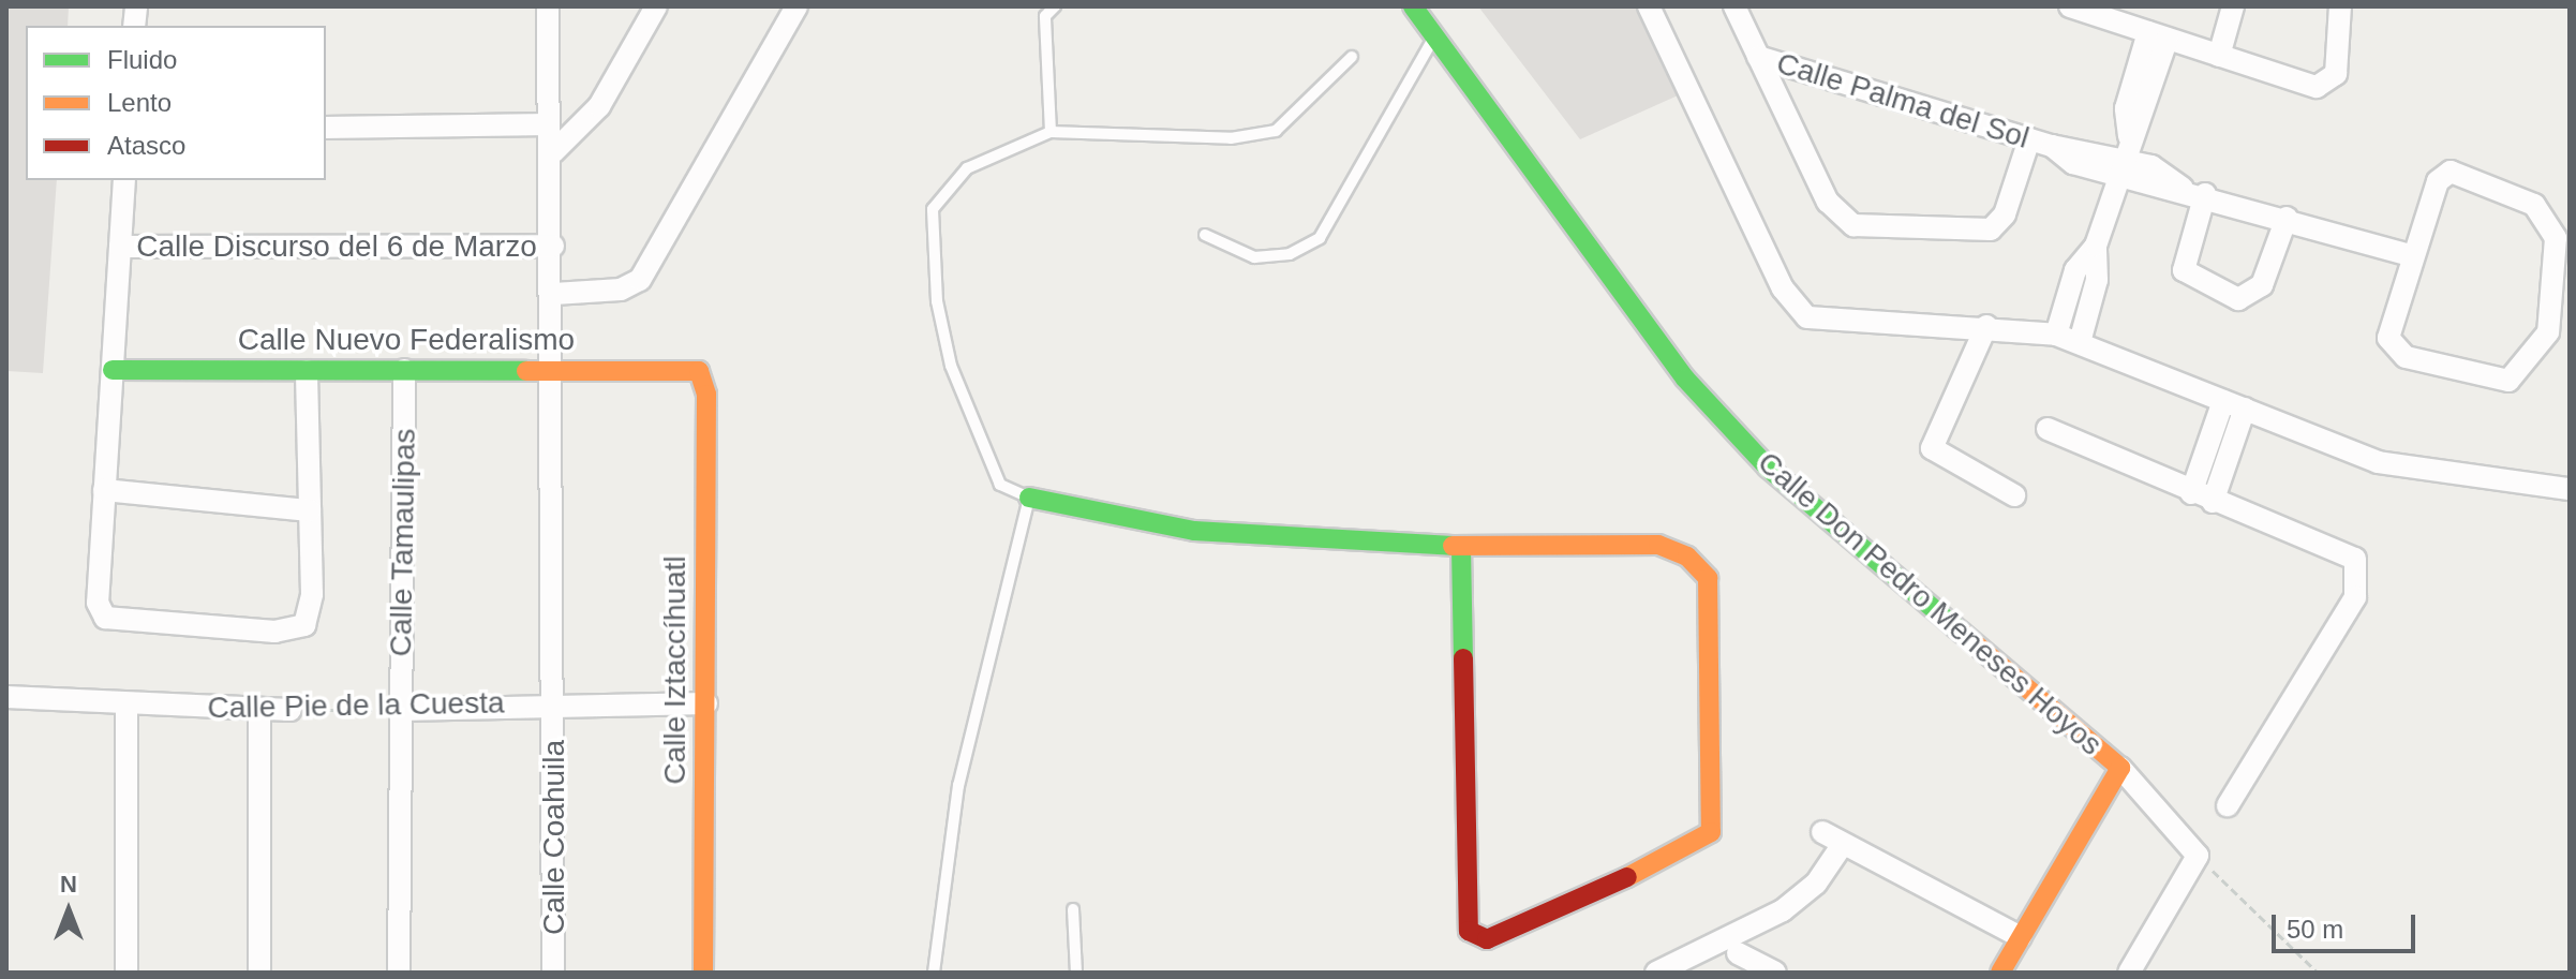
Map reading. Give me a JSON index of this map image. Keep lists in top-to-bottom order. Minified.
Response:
{"streets":{"street":["Calle Palma del Sol","Calle Discurso del 6 de Marzo","Calle Nuevo Federalismo","Calle Tamaulipas","Calle Don Pedro Meneses Hoyos","Calle Iztaccíhuatl","Calle Pie de la Cuesta","Calle Coahuila"]},"crossings":[["Calle Discurso del 6 de Marzo","Calle Coahuila"],["Calle Nuevo Federalismo","Calle Tamaulipas"],["Calle Nuevo Federalismo","Calle Iztaccíhuatl"],["Calle Nuevo Federalismo","Calle Coahuila"],["Calle Tamaulipas","Calle Pie de la Cuesta"],["Calle Iztaccíhuatl","Calle Pie de la Cuesta"],["Calle Pie de la Cuesta","Calle Coahuila"]],"legend":["Fluido","Lento","Atasco"],"scale_bar":"50 m","north":"top"}
